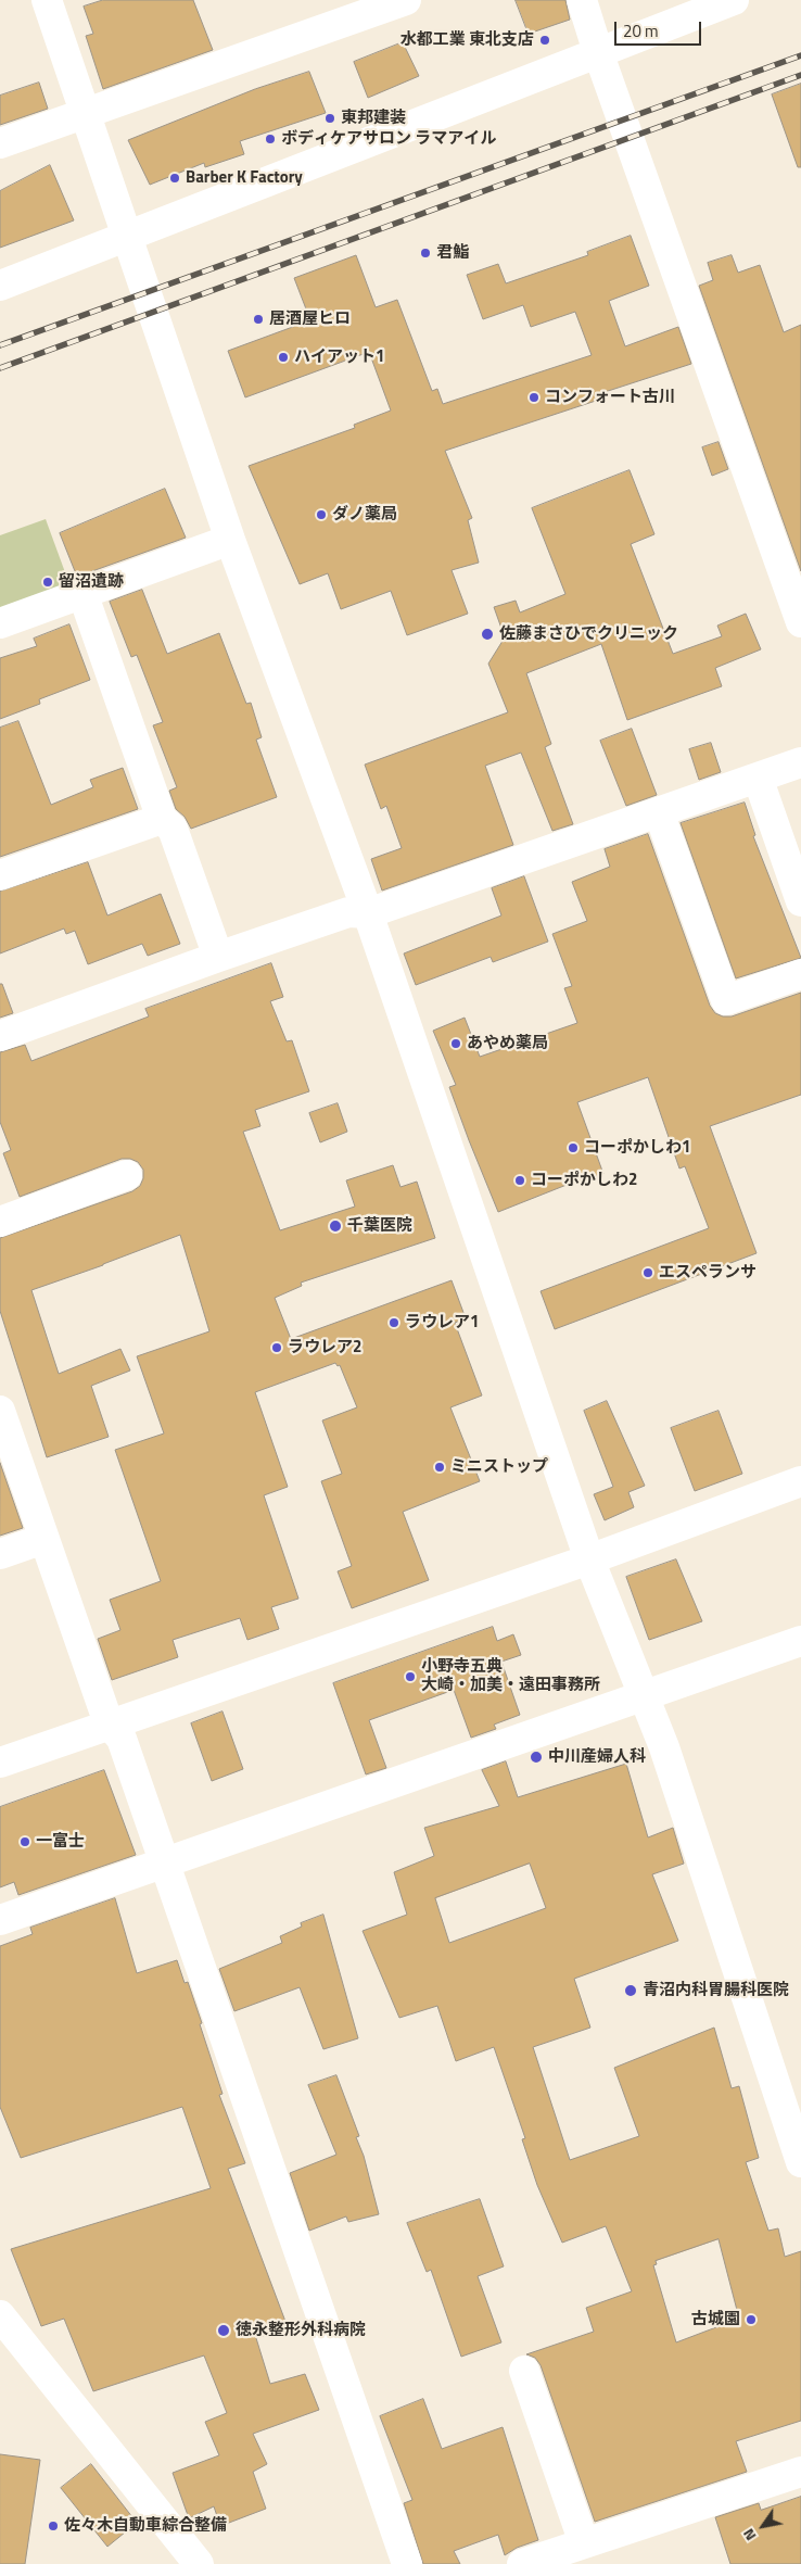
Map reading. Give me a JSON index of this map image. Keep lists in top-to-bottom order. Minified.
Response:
{"places":["水都工業 東北支店","東邦建装","ボディケアサロン ラマアイル","Barber K Factory","君鮨","居酒屋ヒロ","ハイアット1","コンフォート古川","ダノ薬局","留沼遺跡","佐藤まさひでクリニック","あやめ薬局","コーポかしわ1","コーポかしわ2","千葉医院","エスペランサ","ラウレア1","ラウレア2","ミニストップ","小野寺五典 大崎・加美・遠田事務所","中川産婦人科","一富士","青沼内科胃腸科医院","古城園","徳永整形外科病院","佐々木自動車綜合整備"],"scale_bar":"20 m","north":"bottom left"}
